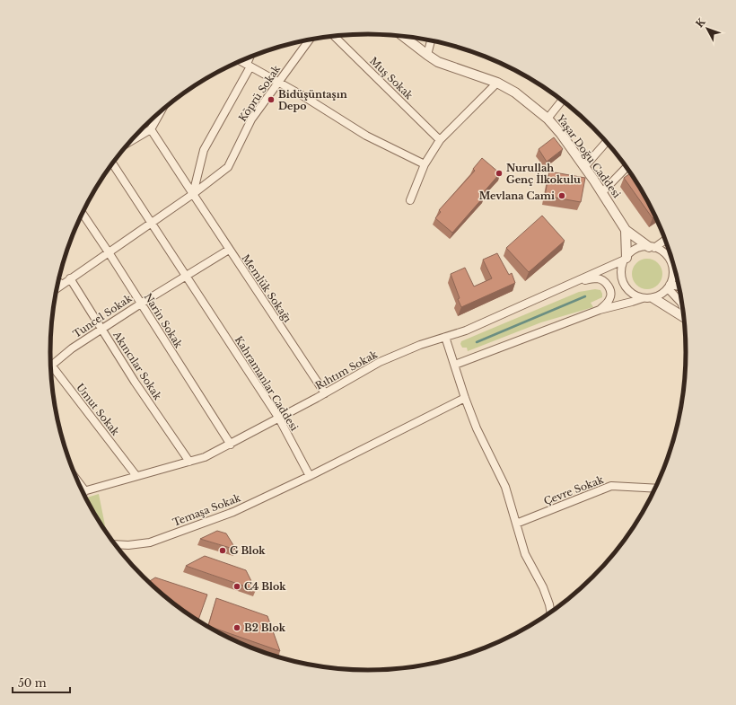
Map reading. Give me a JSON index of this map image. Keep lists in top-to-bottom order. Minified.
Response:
{"streets":{"street":["Muş Sokak","Köprü Sokak","Yaşar Doğu Caddesi","Memlük Sokağı","Tuncel Sokak","Narin Sokak","Akıncılar Sokak","Rıhtım Sokak","Kahramanlar Caddesi","Umut Sokak","Çevre Sokak","Temaşa Sokak"]},"crossings":[["Köprü Sokak","Memlük Sokağı"],["Köprü Sokak","Narin Sokak"],["Köprü Sokak","Akıncılar Sokak"],["Köprü Sokak","Kahramanlar Caddesi"],["Memlük Sokağı","Tuncel Sokak"],["Memlük Sokağı","Rıhtım Sokak"],["Tuncel Sokak","Narin Sokak"],["Tuncel Sokak","Akıncılar Sokak"],["Tuncel Sokak","Kahramanlar Caddesi"],["Tuncel Sokak","Umut Sokak"],["Narin Sokak","Rıhtım Sokak"],["Akıncılar Sokak","Rıhtım Sokak"],["Rıhtım Sokak","Kahramanlar Caddesi"],["Rıhtım Sokak","Umut Sokak"],["Kahramanlar Caddesi","Temaşa Sokak"]],"places":["Bidüşüntaşın Depo","Nurullah Genç İlkokulu","Mevlana Cami","G Blok","C4 Blok","B2 Blok"],"scale_bar":"50 m","north":"top left"}
